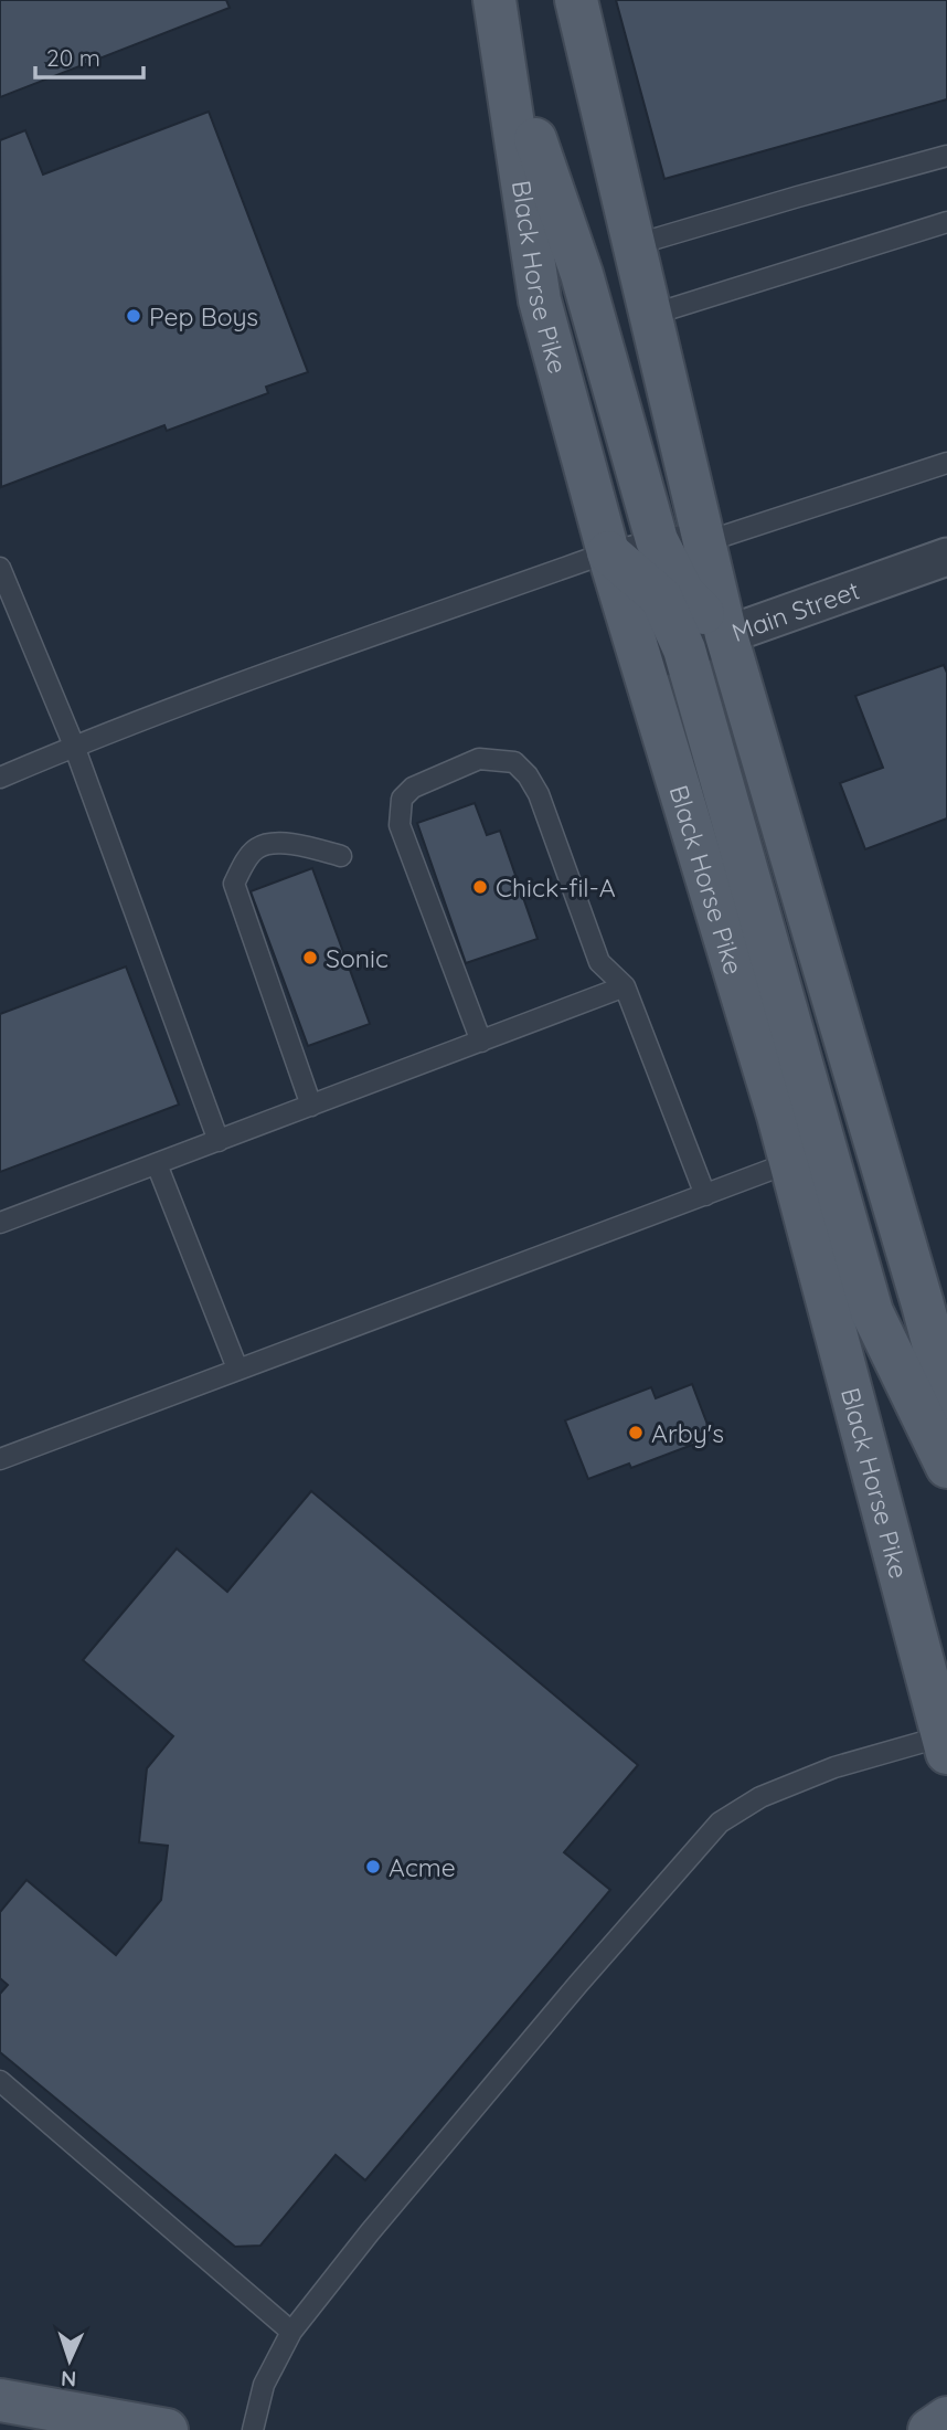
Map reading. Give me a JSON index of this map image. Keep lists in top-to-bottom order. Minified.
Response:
{"streets":{"main road":["Black Horse Pike"],"street":["Main Street"]},"crossings":[["Black Horse Pike","Main Street"]],"places":["Pep Boys","Chick-fil-A","Sonic","Arby's","Acme"],"scale_bar":"20 m","north":"bottom"}
